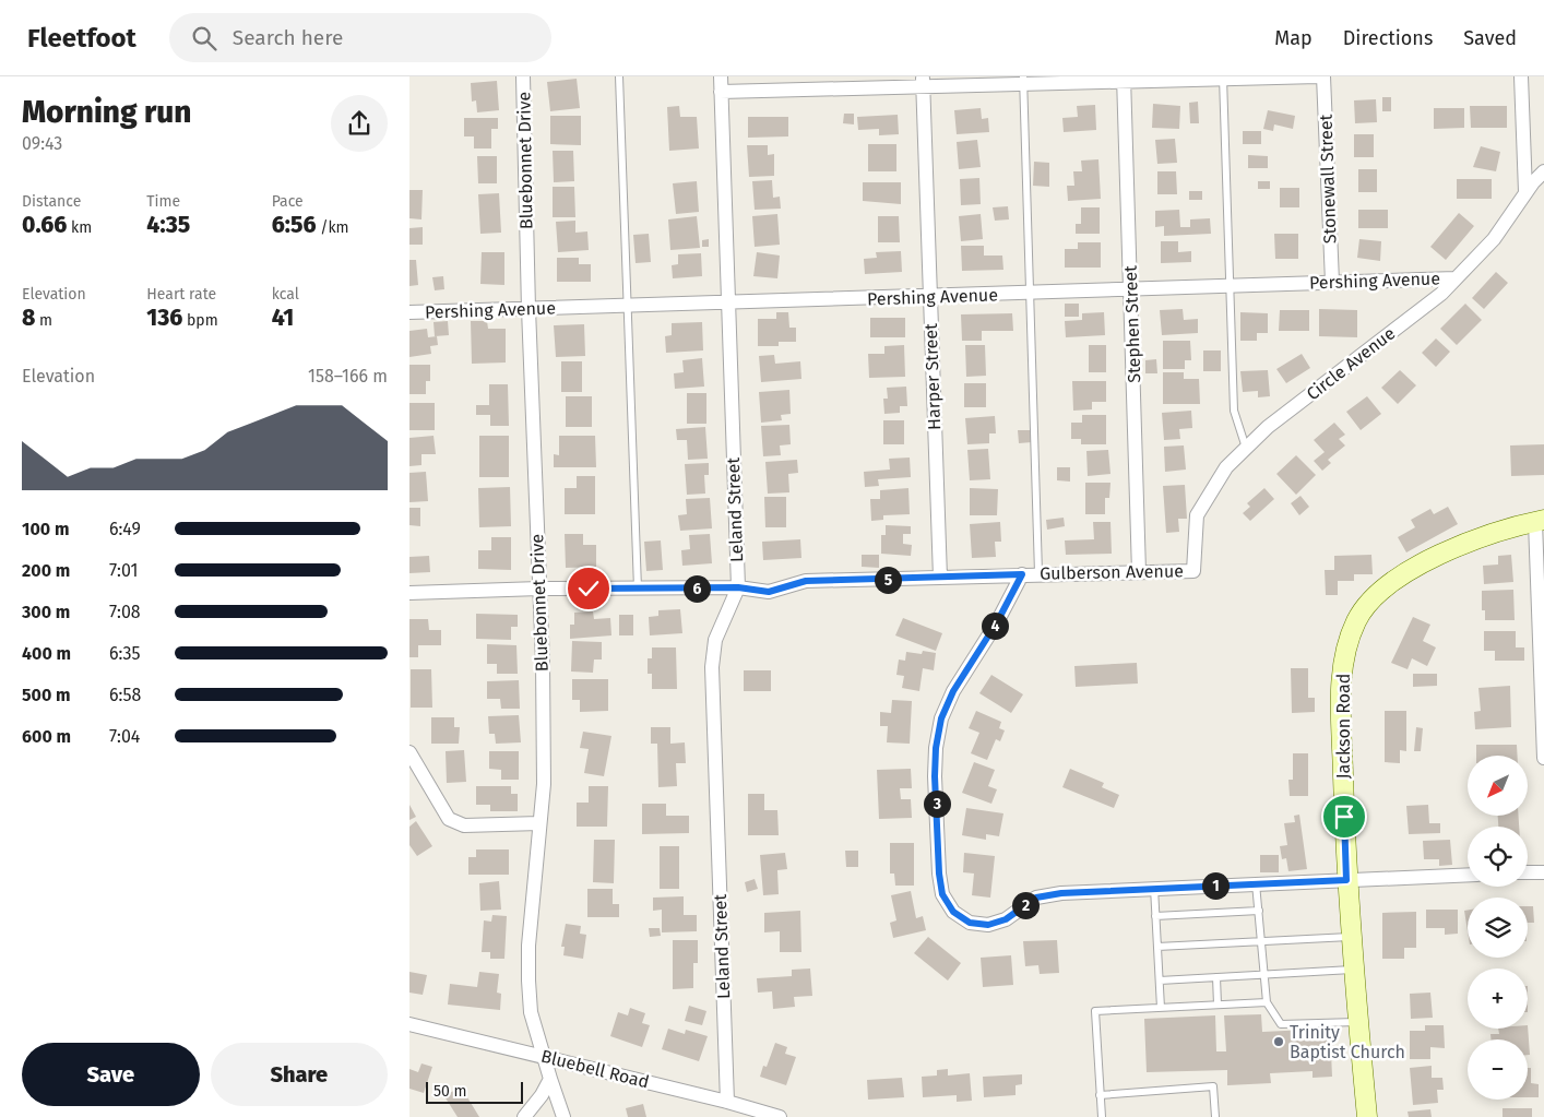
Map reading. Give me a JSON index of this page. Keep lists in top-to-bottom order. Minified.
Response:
{"streets":{"street":["Bluebonnet Drive","Stonewall Street","Pershing Avenue","Stephen Street","Circle Avenue","Harper Street","Leland Street","Gulberson Avenue","Jackson Road","Bluebell Road"]},"crossings":[["Bluebonnet Drive","Pershing Avenue"],["Bluebonnet Drive","Gulberson Avenue"],["Bluebonnet Drive","Bluebell Road"],["Stonewall Street","Pershing Avenue"],["Pershing Avenue","Stephen Street"],["Pershing Avenue","Circle Avenue"],["Pershing Avenue","Harper Street"],["Pershing Avenue","Leland Street"],["Stephen Street","Gulberson Avenue"],["Circle Avenue","Gulberson Avenue"],["Harper Street","Gulberson Avenue"],["Leland Street","Gulberson Avenue"],["Leland Street","Bluebell Road"]],"places":["Trinity Baptist Church"],"scale_bar":"50 m","north":"bottom left","page":{"header":"Fleetfoot","search":"Search here","nav":["Map","Directions","Saved"],"heading":["Morning run","09:43"],"stats":[["Distance","0.66 km"],["Time","4:35"],["Pace","6:56 /km"],["Elevation","8 m"],["Heart rate","136 bpm"],["kcal","41"]],"chart":["Elevation","158–166 m"],"list":[{"name":"100 m","note":"6:49"},{"name":"200 m","note":"7:01"},{"name":"300 m","note":"7:08"},{"name":"400 m","note":"6:35"},{"name":"500 m","note":"6:58"},{"name":"600 m","note":"7:04"}],"pins":["5","6","4","3","1","2"],"map_buttons":["+","−"],"buttons":["Save","Share"],"scale":"50 m"}}
